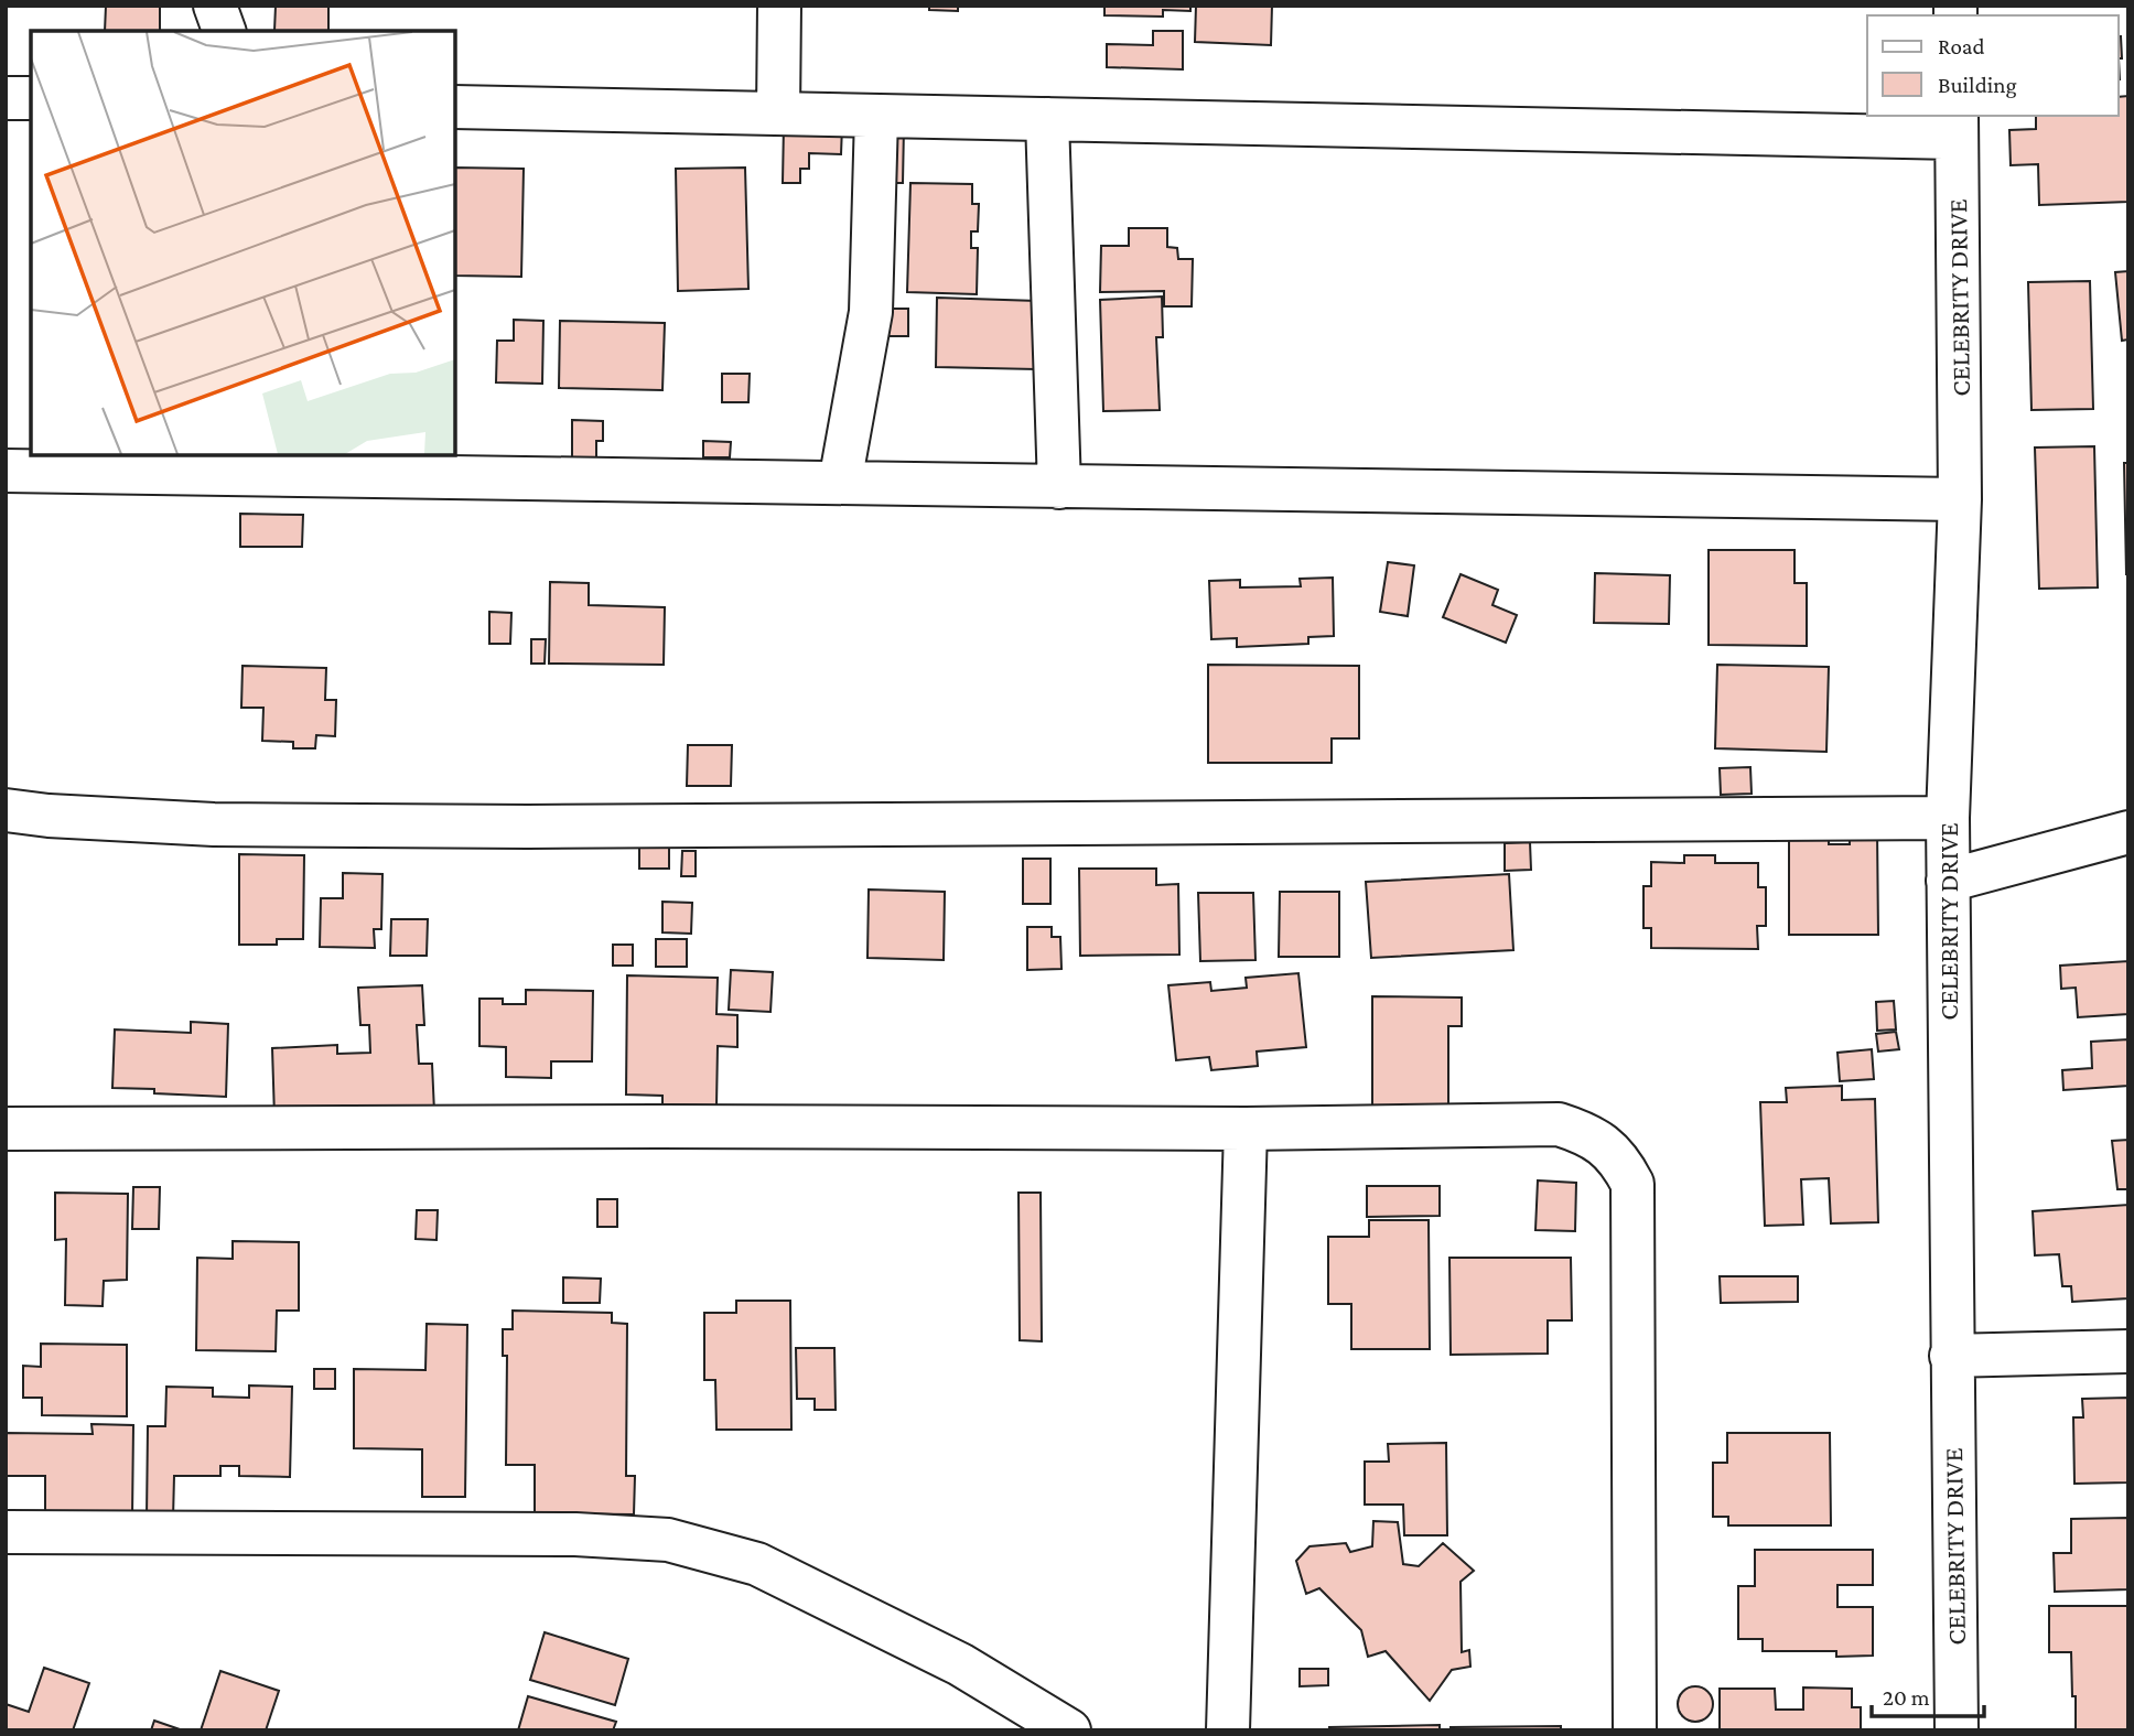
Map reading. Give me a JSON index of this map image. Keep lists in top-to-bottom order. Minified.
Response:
{"streets":{"street":["CELEBRITY DRIVE"]},"legend":["Road","Building"],"scale_bar":"20 m"}
